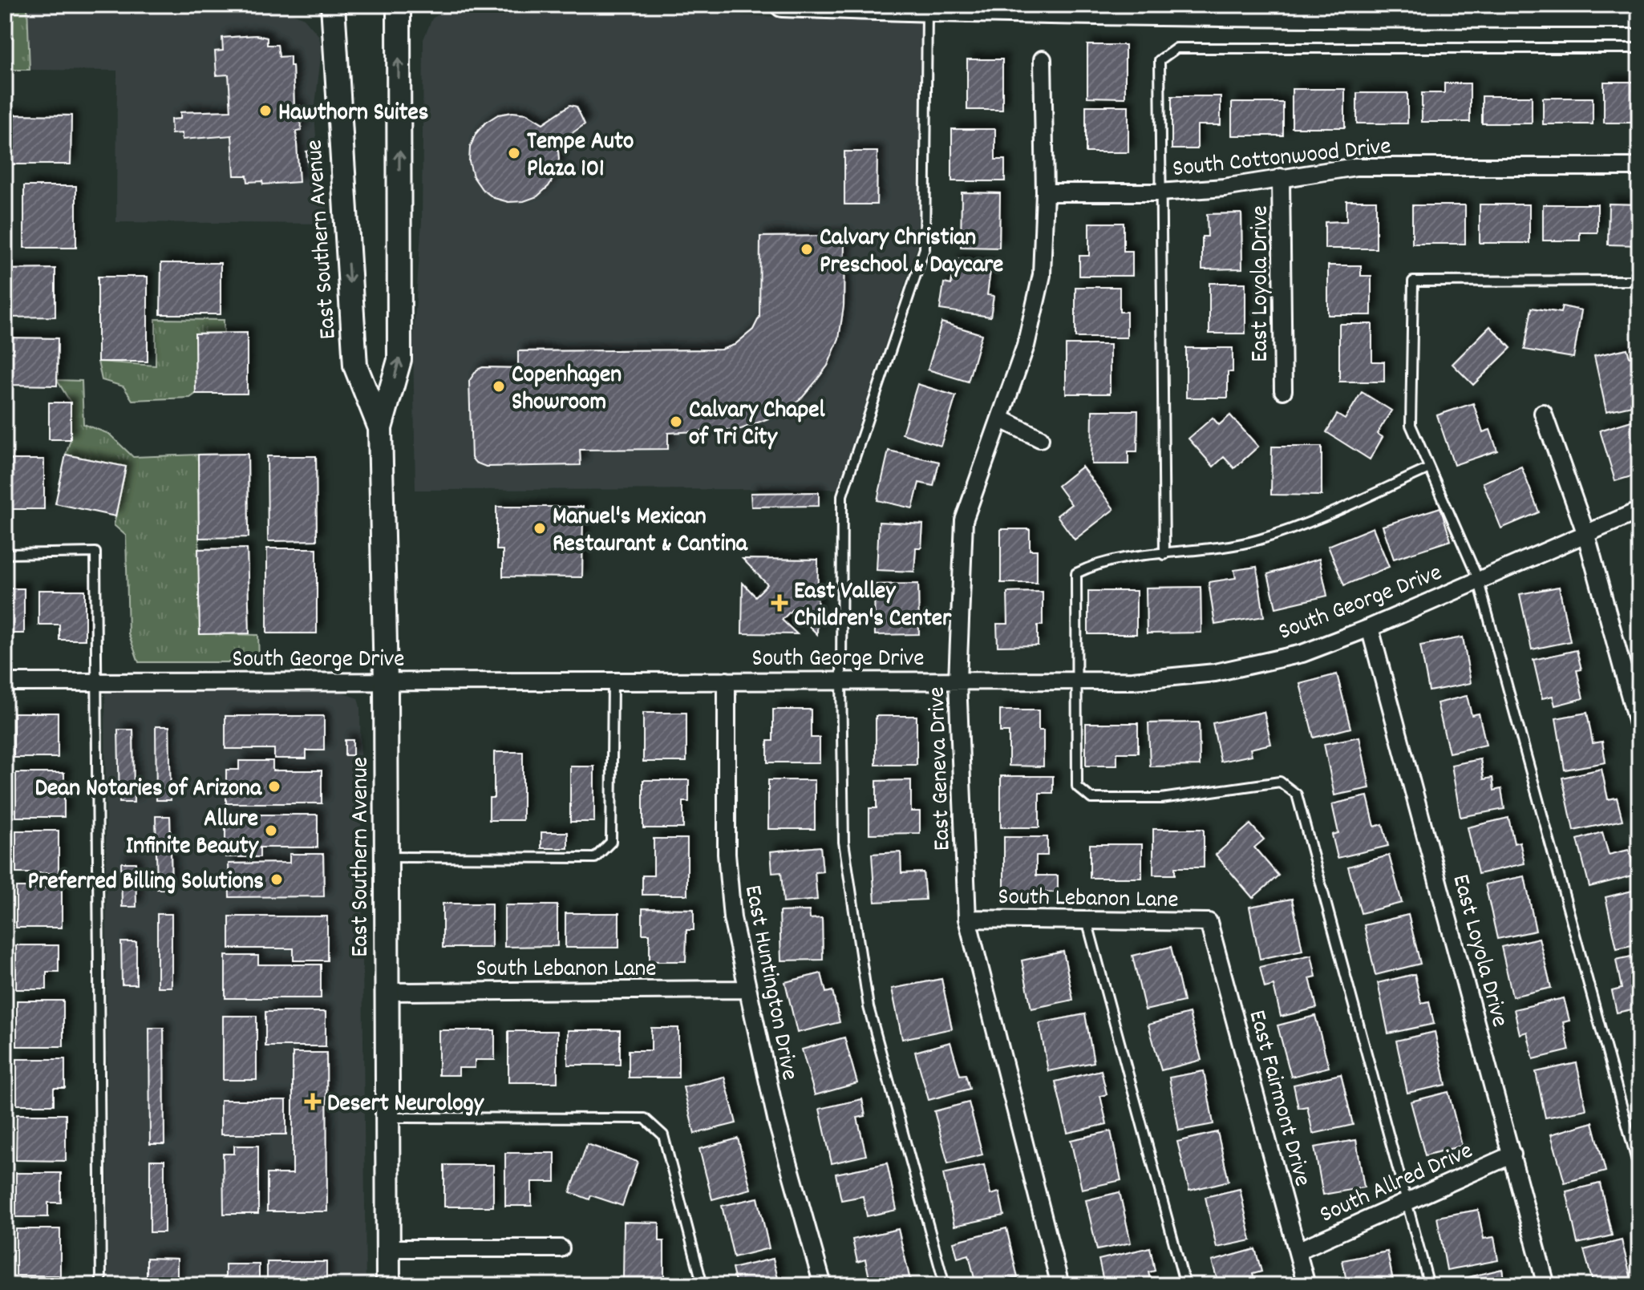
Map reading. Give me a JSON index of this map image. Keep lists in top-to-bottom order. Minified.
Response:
{"streets":{"main road":["East Southern Avenue"],"street":["South Cottonwood Drive","East Loyola Drive","South George Drive","East Geneva Drive","South Lebanon Lane","East Huntington Drive","East Fairmont Drive","South Allred Drive"]},"crossings":[["South Cottonwood Drive","East Loyola Drive"],["South Cottonwood Drive","East Geneva Drive"],["East Southern Avenue","South George Drive"],["East Southern Avenue","South Lebanon Lane"],["East Loyola Drive","South George Drive"],["East Loyola Drive","South Allred Drive"],["South George Drive","East Geneva Drive"],["South George Drive","East Huntington Drive"],["East Geneva Drive","South Lebanon Lane"],["South Lebanon Lane","East Huntington Drive"],["South Lebanon Lane","East Fairmont Drive"],["East Fairmont Drive","South Allred Drive"]],"places":{"other":["Hawthorn Suites","Tempe Auto Plaza 101","Calvary Christian Preschool & Daycare","Copenhagen Showroom","Calvary Chapel of Tri City","Manuel's Mexican Restaurant & Cantina","Dean Notaries of Arizona","Allure Infinite Beauty","Preferred Billing Solutions"],"health":["East Valley Children's Center","Desert Neurology"]}}
